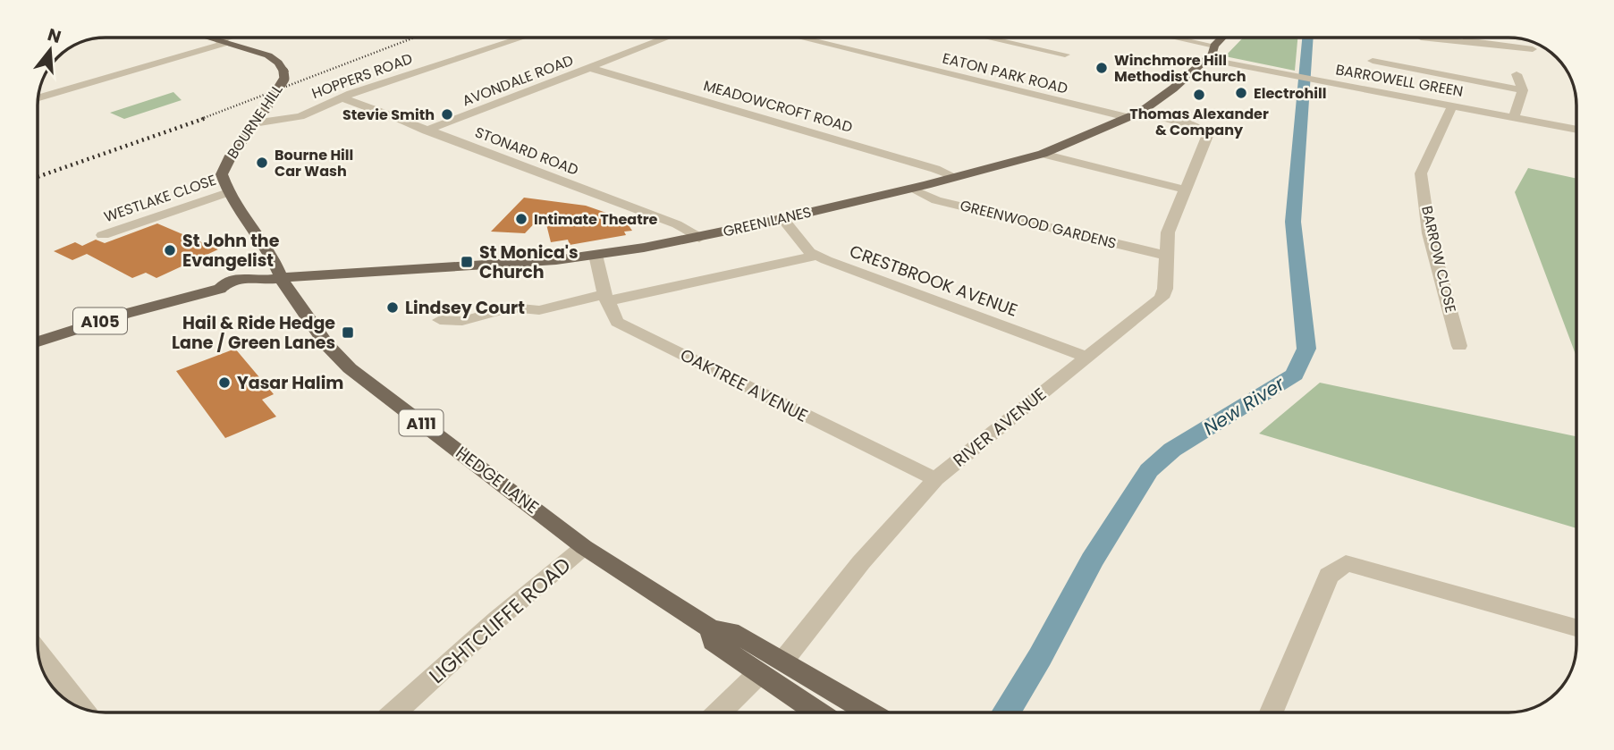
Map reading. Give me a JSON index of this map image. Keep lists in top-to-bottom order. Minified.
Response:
{"streets":{"main road":["BOURNE HILL","GREEN LANES","A105","A111","HEDGE LANE"],"street":["EATON PARK ROAD","HOPPERS ROAD","AVONDALE ROAD","BARROWELL GREEN","MEADOWCROFT ROAD","STONARD ROAD","WESTLAKE CLOSE","GREENWOOD GARDENS","BARROW CLOSE","CRESTBROOK AVENUE","OAKTREE AVENUE","RIVER AVENUE","LIGHTCLIFFE ROAD"]},"crossings":[["EATON PARK ROAD","GREEN LANES"],["HOPPERS ROAD","BOURNE HILL"],["HOPPERS ROAD","STONARD ROAD"],["AVONDALE ROAD","MEADOWCROFT ROAD"],["AVONDALE ROAD","STONARD ROAD"],["BARROWELL GREEN","GREEN LANES"],["BARROWELL GREEN","BARROW CLOSE"],["MEADOWCROFT ROAD","GREEN LANES"],["BOURNE HILL","WESTLAKE CLOSE"],["BOURNE HILL","A111"],["STONARD ROAD","GREEN LANES"],["WESTLAKE CLOSE","A111"],["GREEN LANES","GREENWOOD GARDENS"],["GREEN LANES","CRESTBROOK AVENUE"],["GREEN LANES","OAKTREE AVENUE"],["GREEN LANES","A111"],["GREEN LANES","RIVER AVENUE"],["GREEN LANES","HEDGE LANE"],["GREENWOOD GARDENS","RIVER AVENUE"],["CRESTBROOK AVENUE","RIVER AVENUE"],["OAKTREE AVENUE","RIVER AVENUE"],["A111","HEDGE LANE"],["RIVER AVENUE","HEDGE LANE"],["HEDGE LANE","LIGHTCLIFFE ROAD"]],"water":["New River"],"places":{"other":["Winchmore Hill Methodist Church","Electrohill","Thomas Alexander & Company","Stevie Smith","Bourne Hill Car Wash","Intimate Theatre","St John the Evangelist","Lindsey Court","Yasar Halim"],"transit":["St Monica's Church","Hail & Ride Hedge Lane / Green Lanes"]},"north":"top"}
